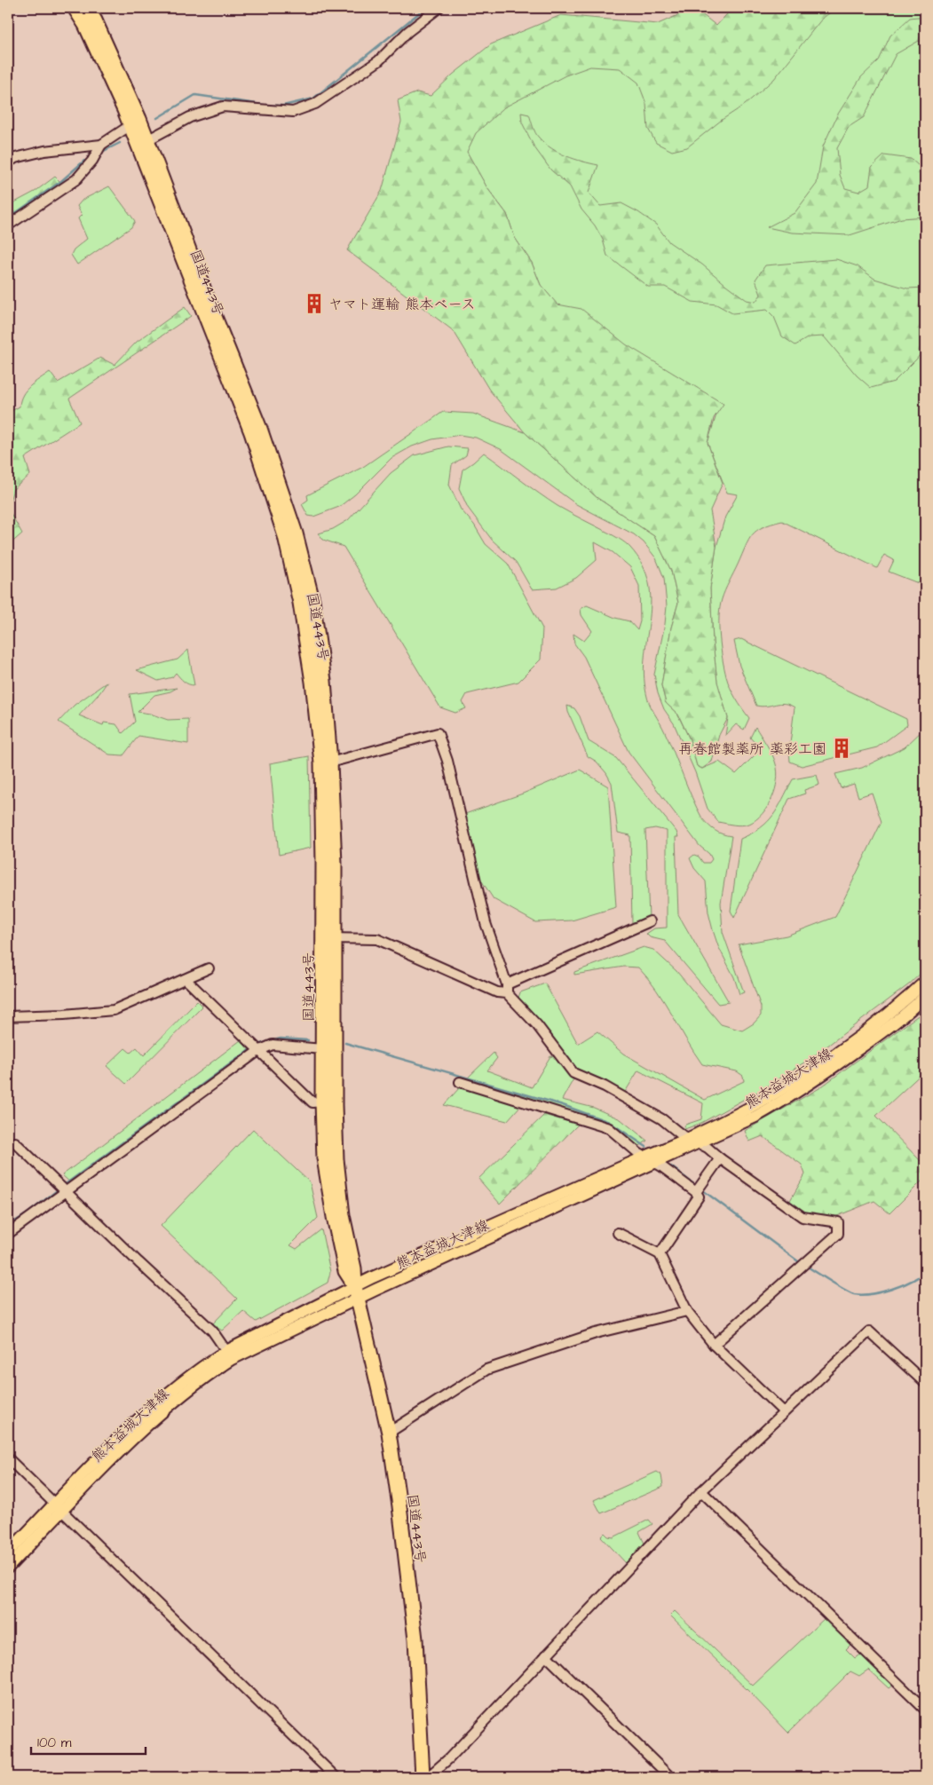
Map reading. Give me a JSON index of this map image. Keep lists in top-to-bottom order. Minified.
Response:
{"streets":{"highway":["国道443号"],"main road":["熊本益城大津線"]},"crossings":[["国道443号","熊本益城大津線"]],"places":{"building":["ヤマト運輸 熊本ベース","再春館製薬所 薬彩工園"]},"scale_bar":"100 m"}
